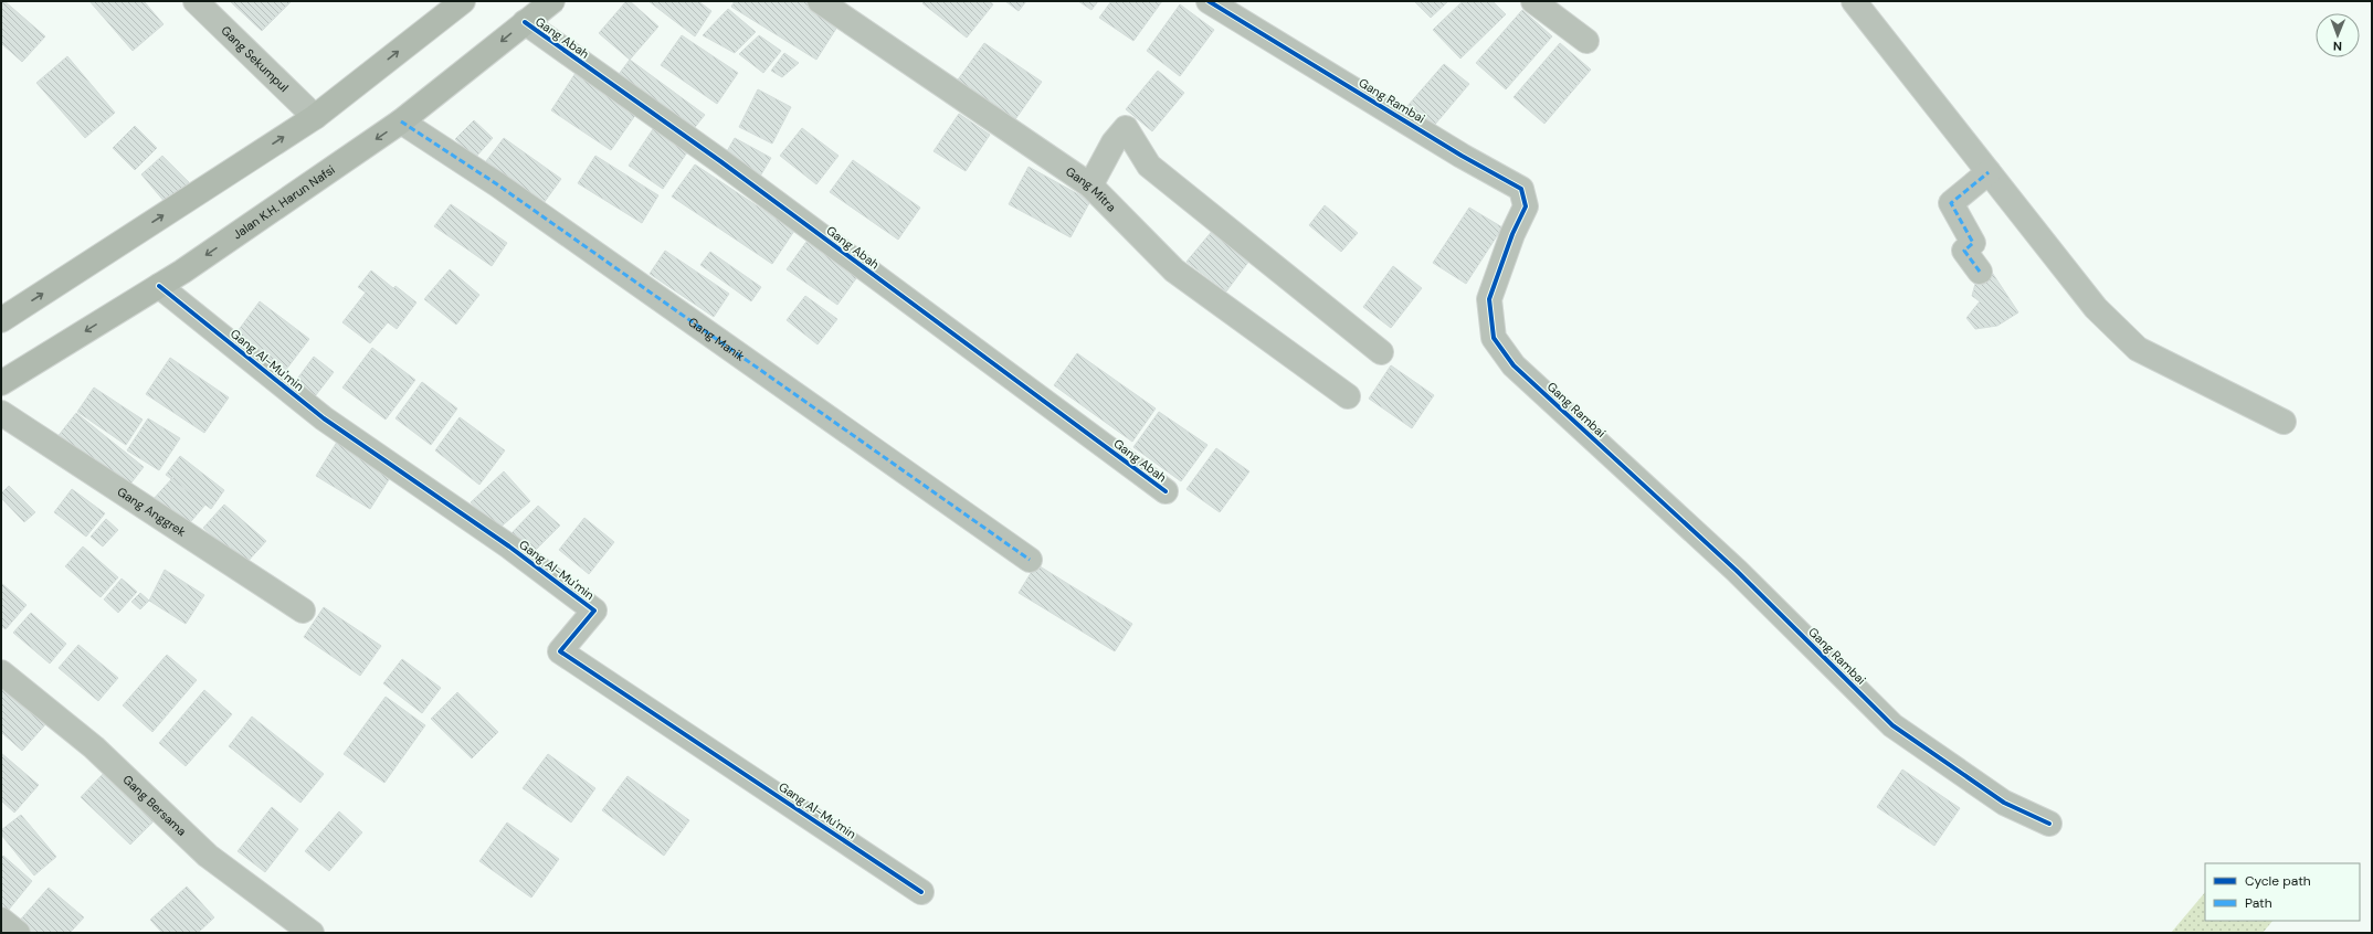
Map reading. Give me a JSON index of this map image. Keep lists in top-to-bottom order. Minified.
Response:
{"streets":{"main road":["Jalan K.H. Harun Nafsi"],"street":["Gang Abah","Gang Sekumpul","Gang Rambai","Gang Mitra","Gang Manik","Gang Al-Mu'min","Gang Anggrek","Gang Bersama"]},"crossings":[["Gang Abah","Jalan K.H. Harun Nafsi"],["Jalan K.H. Harun Nafsi","Gang Manik"],["Jalan K.H. Harun Nafsi","Gang Al-Mu'min"]],"legend":["Cycle path","Path"],"north":"bottom"}
